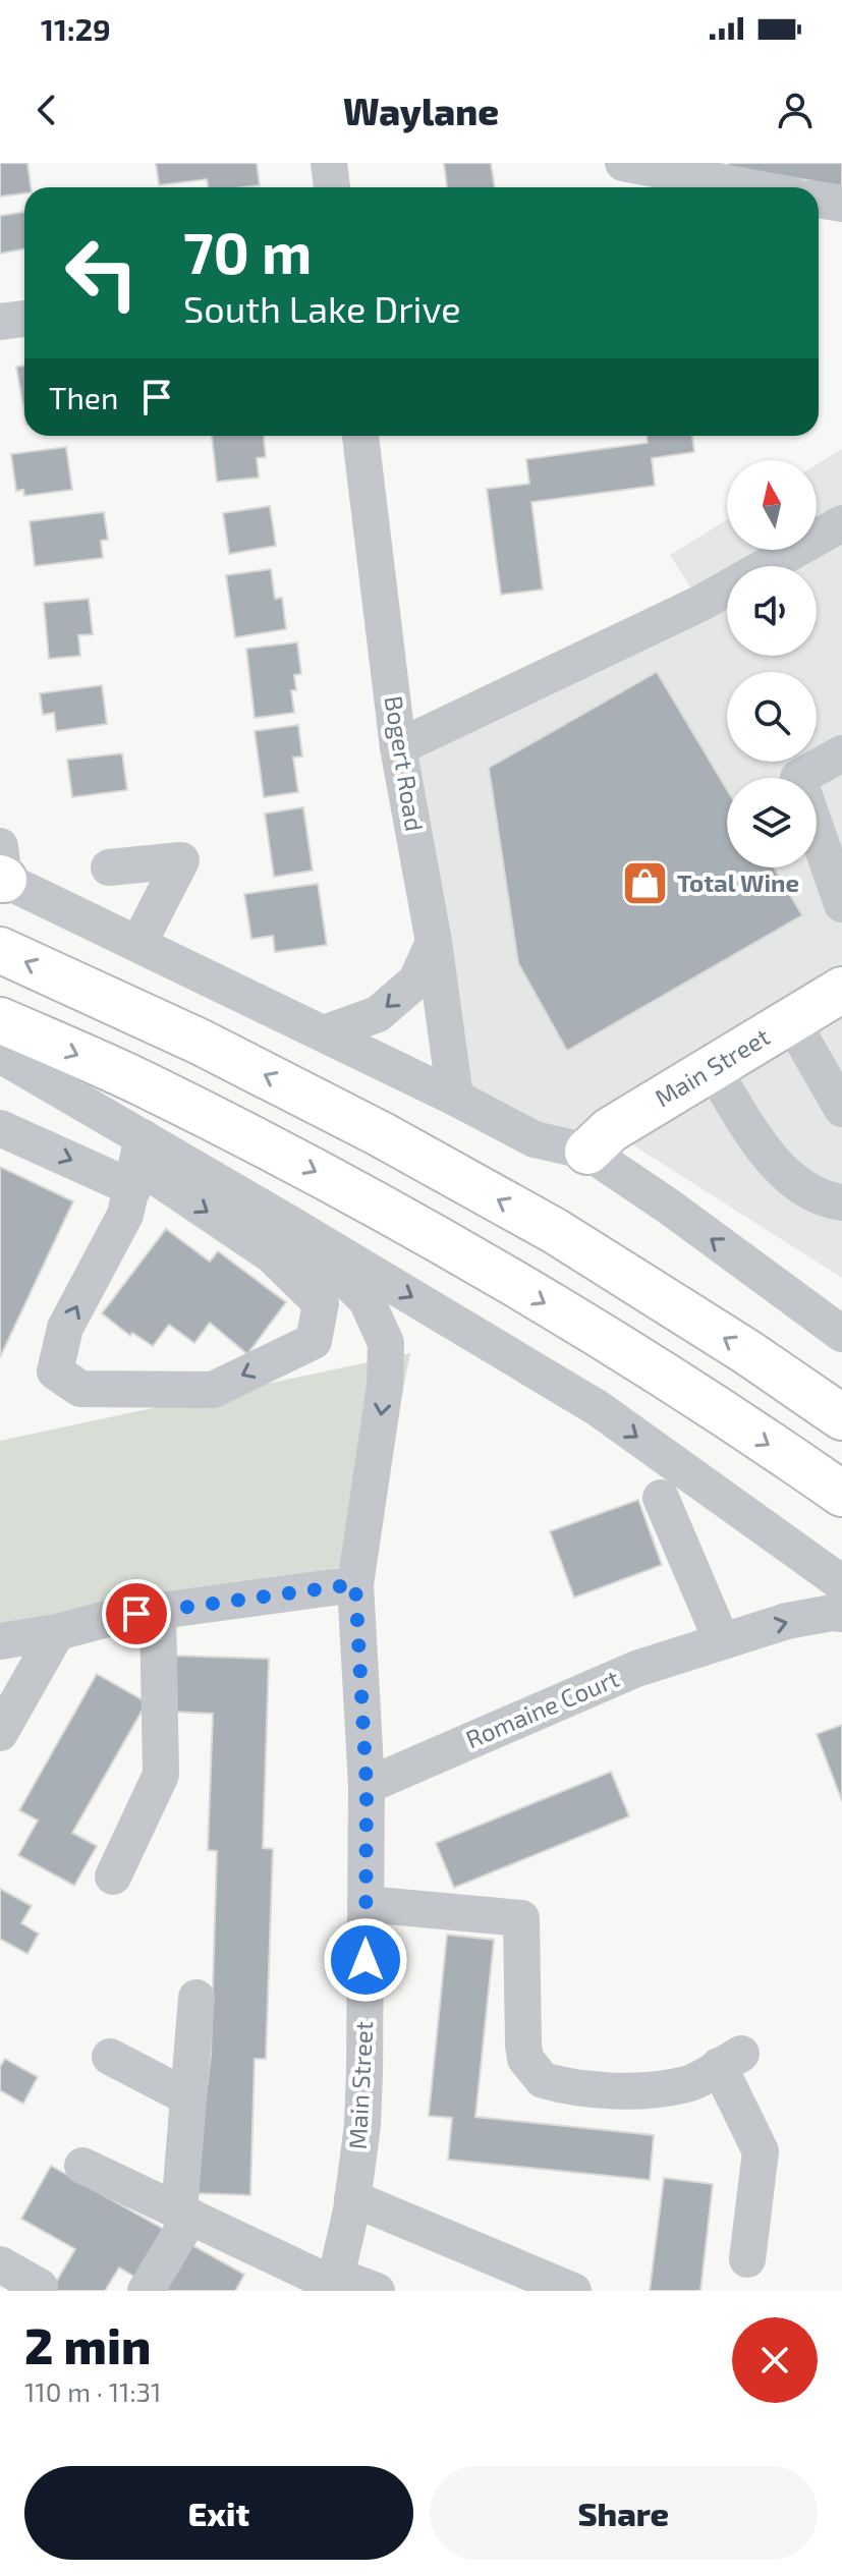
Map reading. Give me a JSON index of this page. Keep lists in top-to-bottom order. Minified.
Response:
{"streets":{"main road":["Main Street"],"street":["Bogert Road","Romaine Court"]},"crossings":[["Main Street","Romaine Court"]],"places":{"shop":["Total Wine"]},"north":"top","page":{"status":"11:29","header":"Waylane","turn":["70 m","South Lake Drive"],"then":"Then","heading":["2 min","110 m · 11:31"],"buttons":["Exit","Share"]}}
